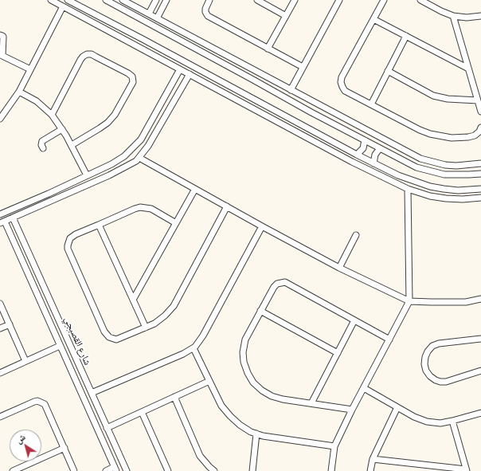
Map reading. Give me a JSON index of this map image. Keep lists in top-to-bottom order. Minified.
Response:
{"streets":{"street":["شارع القصبجي"]},"north":"top left"}
